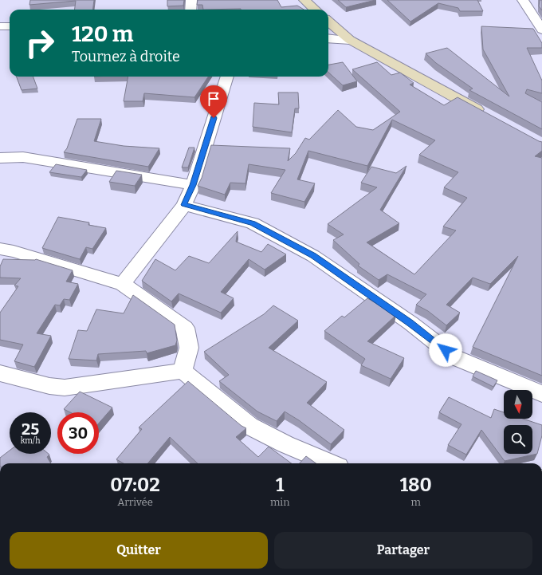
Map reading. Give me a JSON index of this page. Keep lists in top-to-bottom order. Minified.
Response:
{"north":"bottom","page":{"turn":["120 m","Tournez à droite"],"speed":"25 km/h","limit":"30","eta":["07:02","Arrivée","1","min","180","m"],"buttons":["Quitter","Partager"]}}
